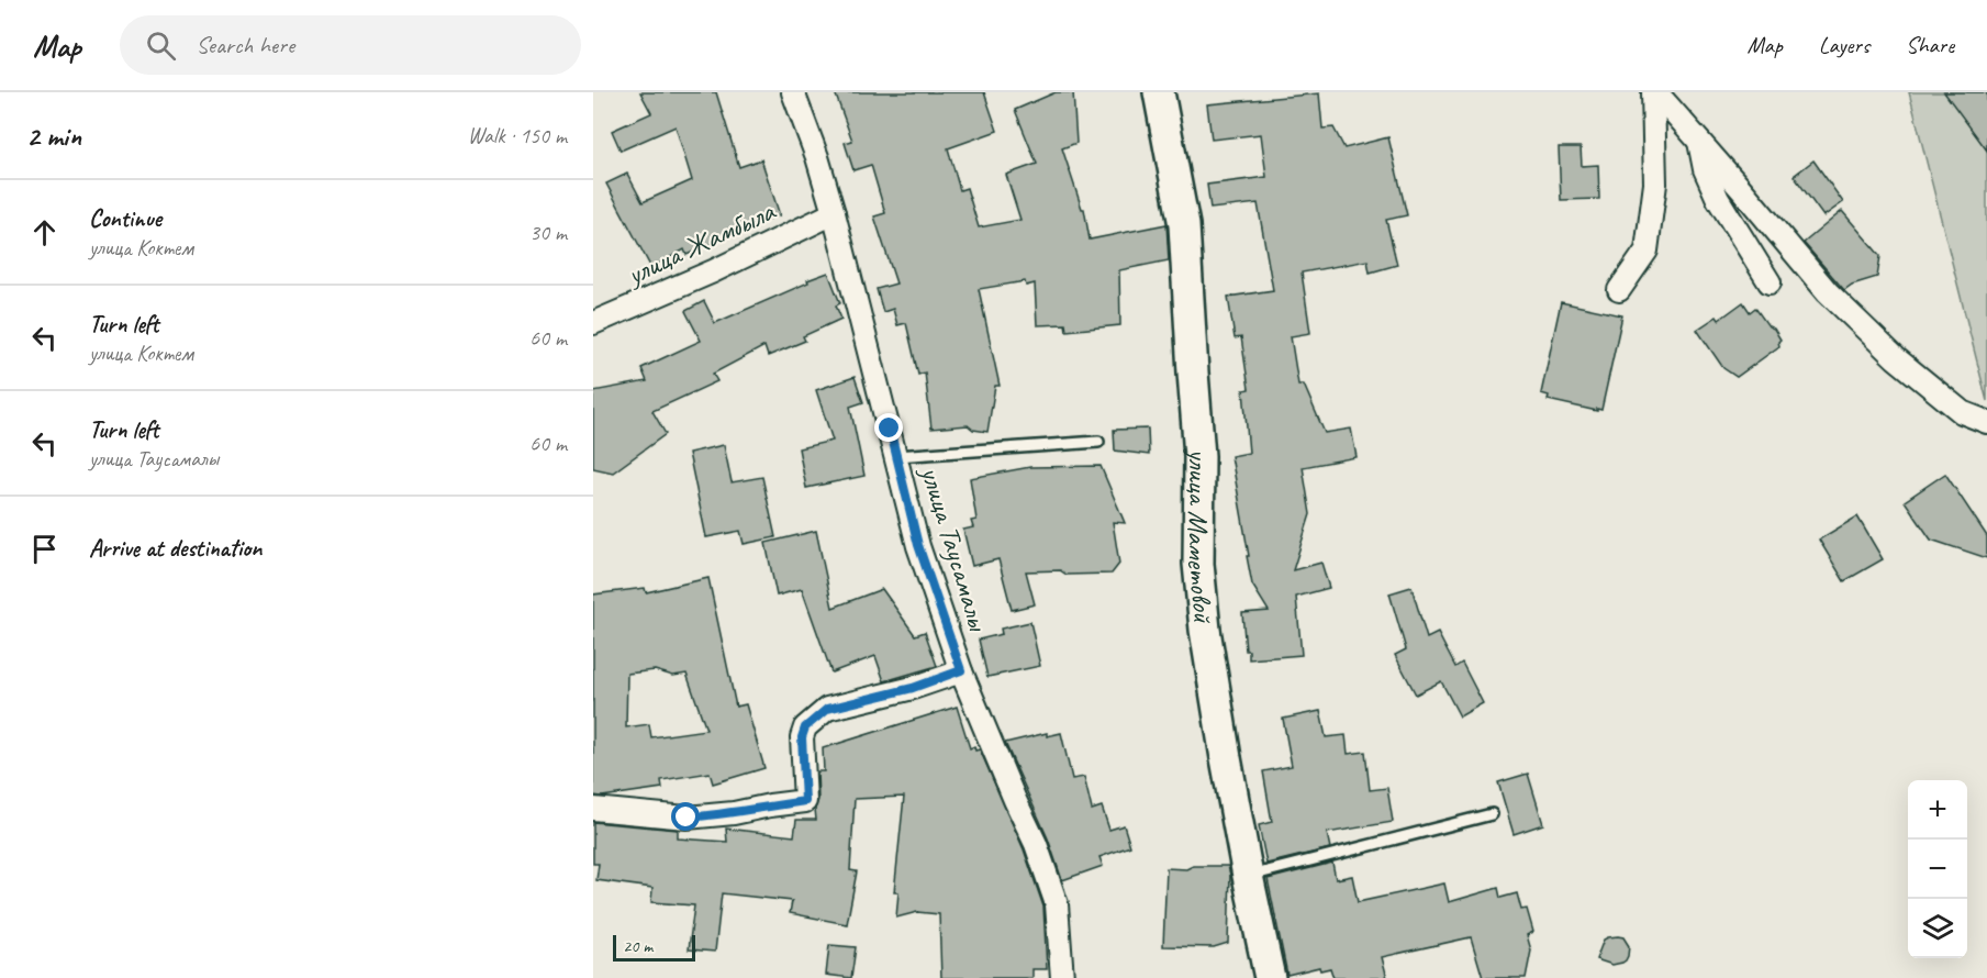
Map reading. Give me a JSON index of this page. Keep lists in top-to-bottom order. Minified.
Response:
{"streets":{"street":["улица Жамбыла","улица Маметовой","улица Таусамалы"]},"crossings":[["улица Жамбыла","улица Таусамалы"]],"scale_bar":"20 m","page":{"header":"Map","search":"Search here","nav":["Map","Layers","Share"],"heading":["2 min","Walk · 150 m"],"list":[["Continue","улица Коктем","30 m"],["Turn left","улица Коктем","60 m"],["Turn left","улица Таусамалы","60 m"],"Arrive at destination"],"map_buttons":["+","−"],"scale":"20 m"}}
